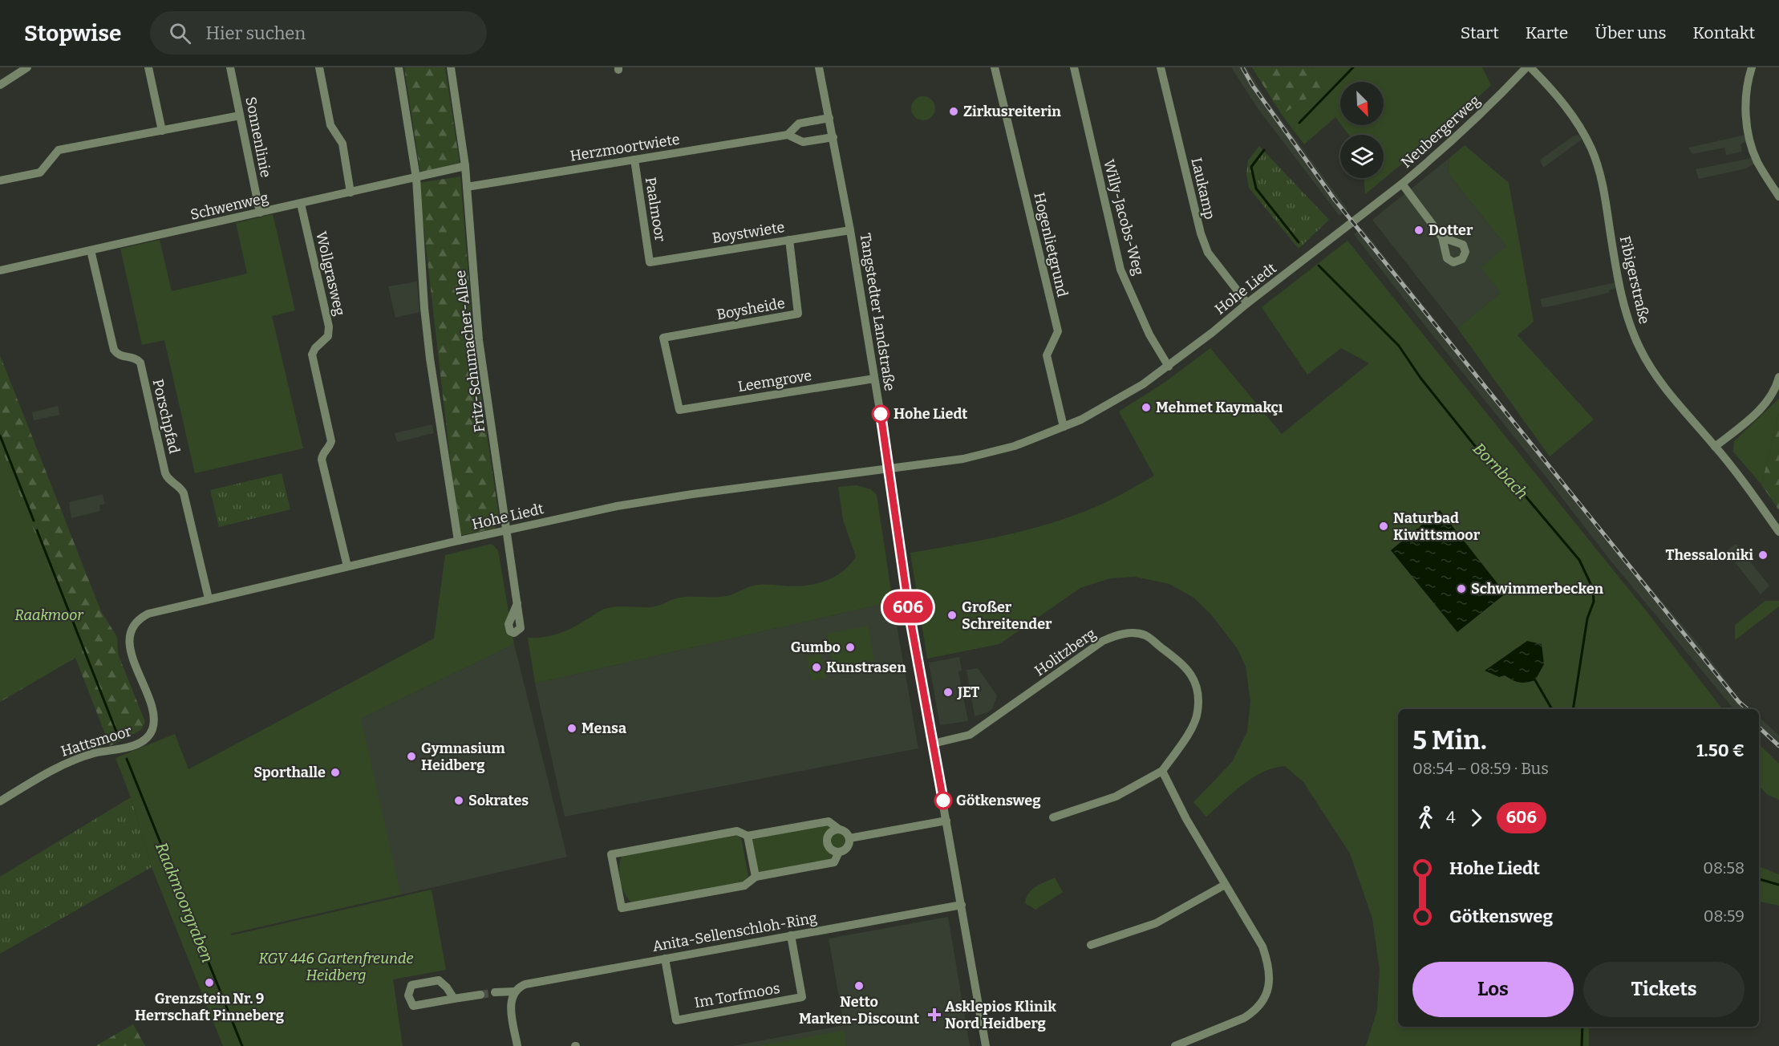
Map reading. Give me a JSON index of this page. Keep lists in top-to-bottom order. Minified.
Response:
{"streets":{"street":["Neubergerweg","Sonnenlinie","Herzmoortwiete","Laukamp","Schwenweg","Paalmoor","Willy-Jacobs-Weg","Boystwiete","Hogenlietgrund","Wollgrasweg","Fibigerstraße","Hohe Liedt","Boysheide","Tangstedter Landstraße","Fritz-Schumacher-Allee","Leemgrove","Porschpfad","Holitzberg","Hattsmoor","Anita-Sellenschloh-Ring","Im Torfmoos"]},"crossings":[["Neubergerweg","Hohe Liedt"],["Sonnenlinie","Schwenweg"],["Herzmoortwiete","Paalmoor"],["Herzmoortwiete","Tangstedter Landstraße"],["Herzmoortwiete","Fritz-Schumacher-Allee"],["Laukamp","Hohe Liedt"],["Schwenweg","Wollgrasweg"],["Schwenweg","Fritz-Schumacher-Allee"],["Schwenweg","Porschpfad"],["Paalmoor","Boystwiete"],["Willy-Jacobs-Weg","Hohe Liedt"],["Boystwiete","Boysheide"],["Boystwiete","Tangstedter Landstraße"],["Hogenlietgrund","Hohe Liedt"],["Wollgrasweg","Hohe Liedt"],["Hohe Liedt","Tangstedter Landstraße"],["Hohe Liedt","Fritz-Schumacher-Allee"],["Hohe Liedt","Porschpfad"],["Hohe Liedt","Hattsmoor"],["Boysheide","Leemgrove"],["Tangstedter Landstraße","Leemgrove"],["Tangstedter Landstraße","Holitzberg"],["Tangstedter Landstraße","Anita-Sellenschloh-Ring"],["Anita-Sellenschloh-Ring","Im Torfmoos"]],"water":["Bornbach","Raakmoorgraben"],"parks":["Raakmoor","KGV 446 Gartenfreunde Heidberg"],"places":{"other":["Zirkusreiterin","Dotter","Mehmet Kaymakçı","Hohe Liedt","Naturbad Kiwittsmoor","Thessaloniki","Schwimmerbecken","Großer Schreitender","Gumbo","Kunstrasen","JET","Mensa","Gymnasium Heidberg","Sporthalle","Sokrates","Götkensweg","Grenzstein Nr. 9 Herrschaft Pinneberg","Netto Marken-Discount"],"health":["Asklepios Klinik Nord Heidberg"]},"lines":["bus line 606"],"north":"bottom right","page":{"header":"Stopwise","search":"Hier suchen","nav":["Start","Karte","Über uns","Kontakt"],"on_map":"606","heading":["5 Min.","08:54 – 08:59 · Bus","1.50 €"],"legs":["4","606"],"list":[{"name":"Hohe Liedt","value":"08:58"},{"name":"Götkensweg","value":"08:59"}],"buttons":["Los","Tickets"]}}
